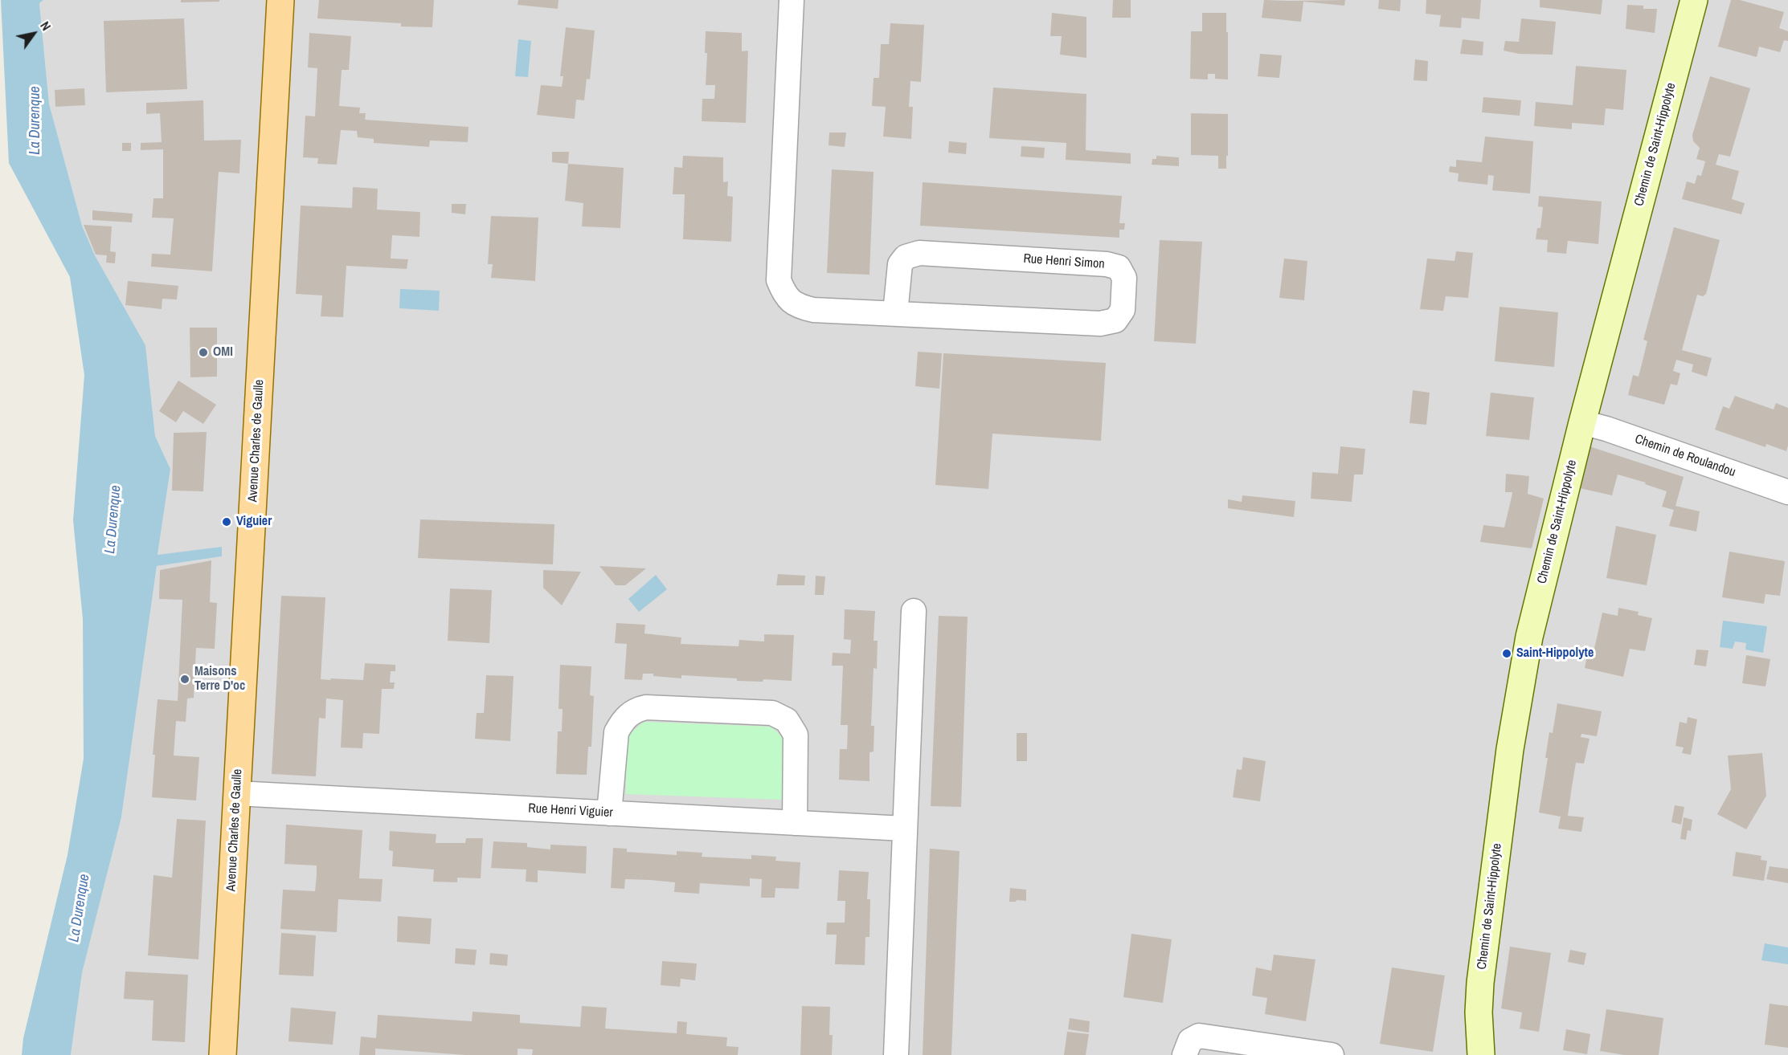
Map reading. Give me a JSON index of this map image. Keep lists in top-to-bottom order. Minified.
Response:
{"streets":{"main road":["Avenue Charles de Gaulle"],"street":["Chemin de Saint-Hippolyte","Rue Henri Simon","Chemin de Roulandou","Rue Henri Viguier"]},"crossings":[["Chemin de Saint-Hippolyte","Chemin de Roulandou"],["Avenue Charles de Gaulle","Rue Henri Viguier"]],"water":["La Durenque"],"places":["OMI","Viguier","Saint-Hippolyte","Maisons Terre D'oc"],"north":"top right"}
